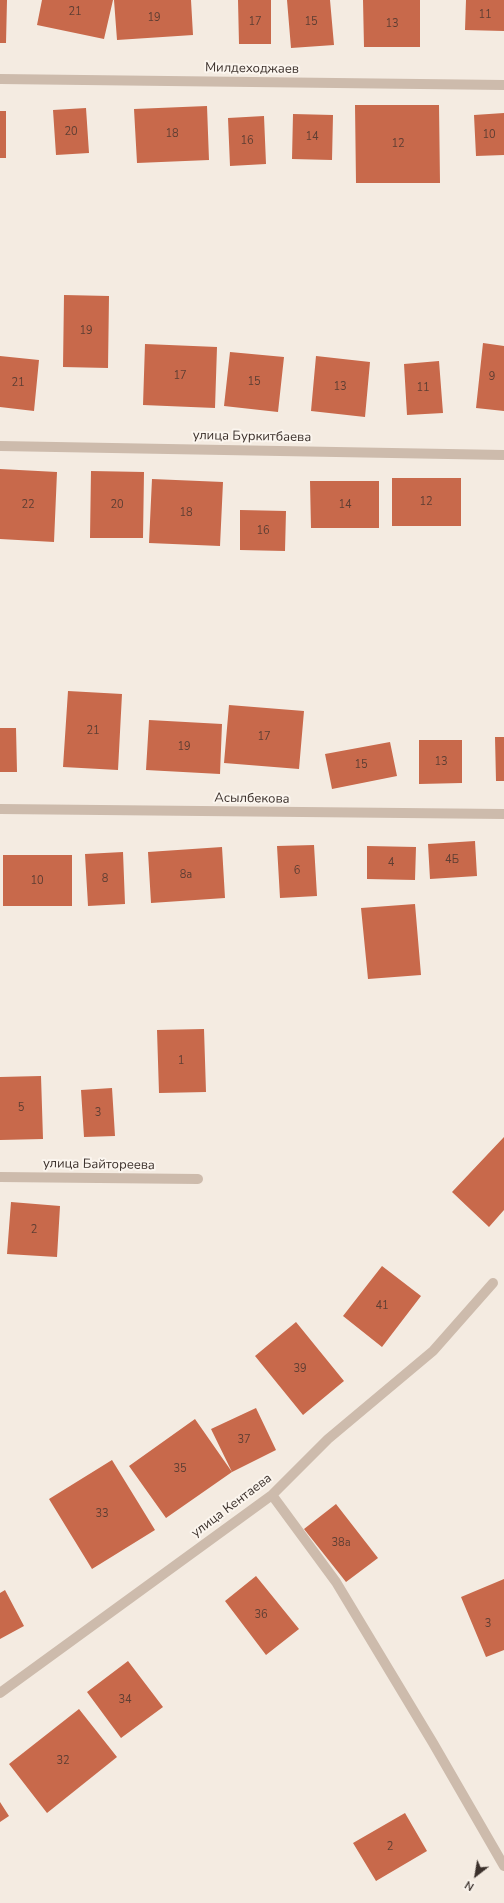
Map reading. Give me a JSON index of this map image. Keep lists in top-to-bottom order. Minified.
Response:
{"streets":{"street":["Милдеходжаев","улица Буркитбаева","Асылбекова","улица Байтореева","улица Кентаева"]},"house_numbers":["21","11","19","17","15","13","20","18","10","14","16","12","19","17","9","15","21","13","11","12","22","20","14","18","16","21","17","19","13","15","4Б","4","6","8а","8","10","1","5","3","2","41","39","37","35","33","38а","36","3","34","32","2"],"north":"bottom left"}
